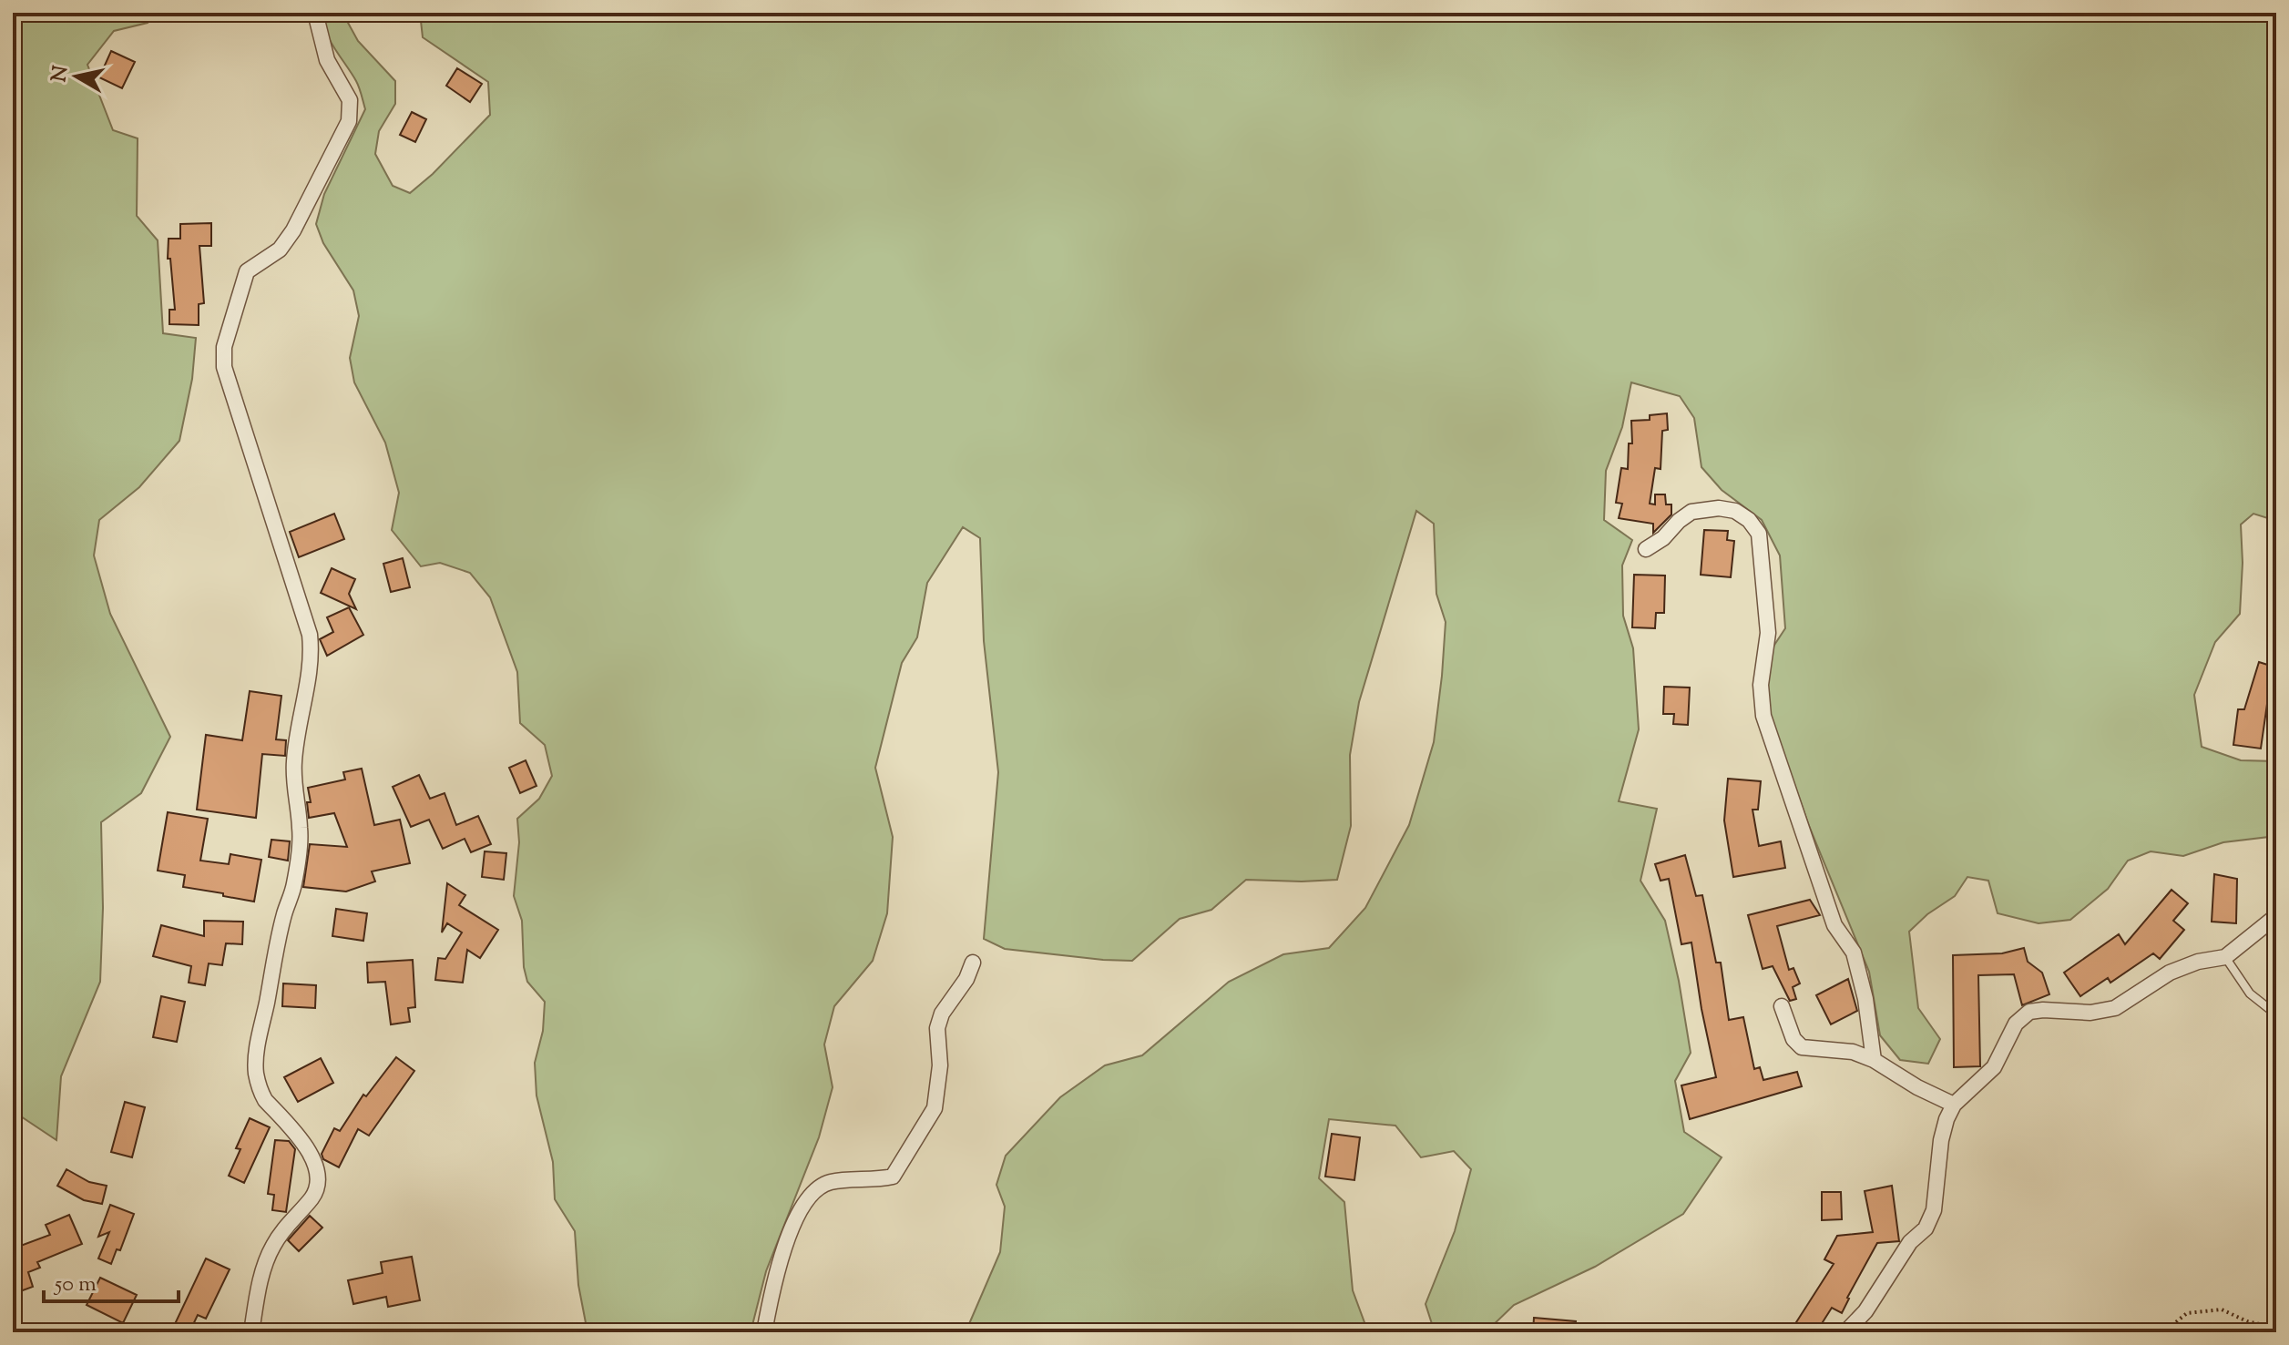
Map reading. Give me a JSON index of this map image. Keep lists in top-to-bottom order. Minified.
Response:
{"scale_bar":"50 m","north":"left"}
